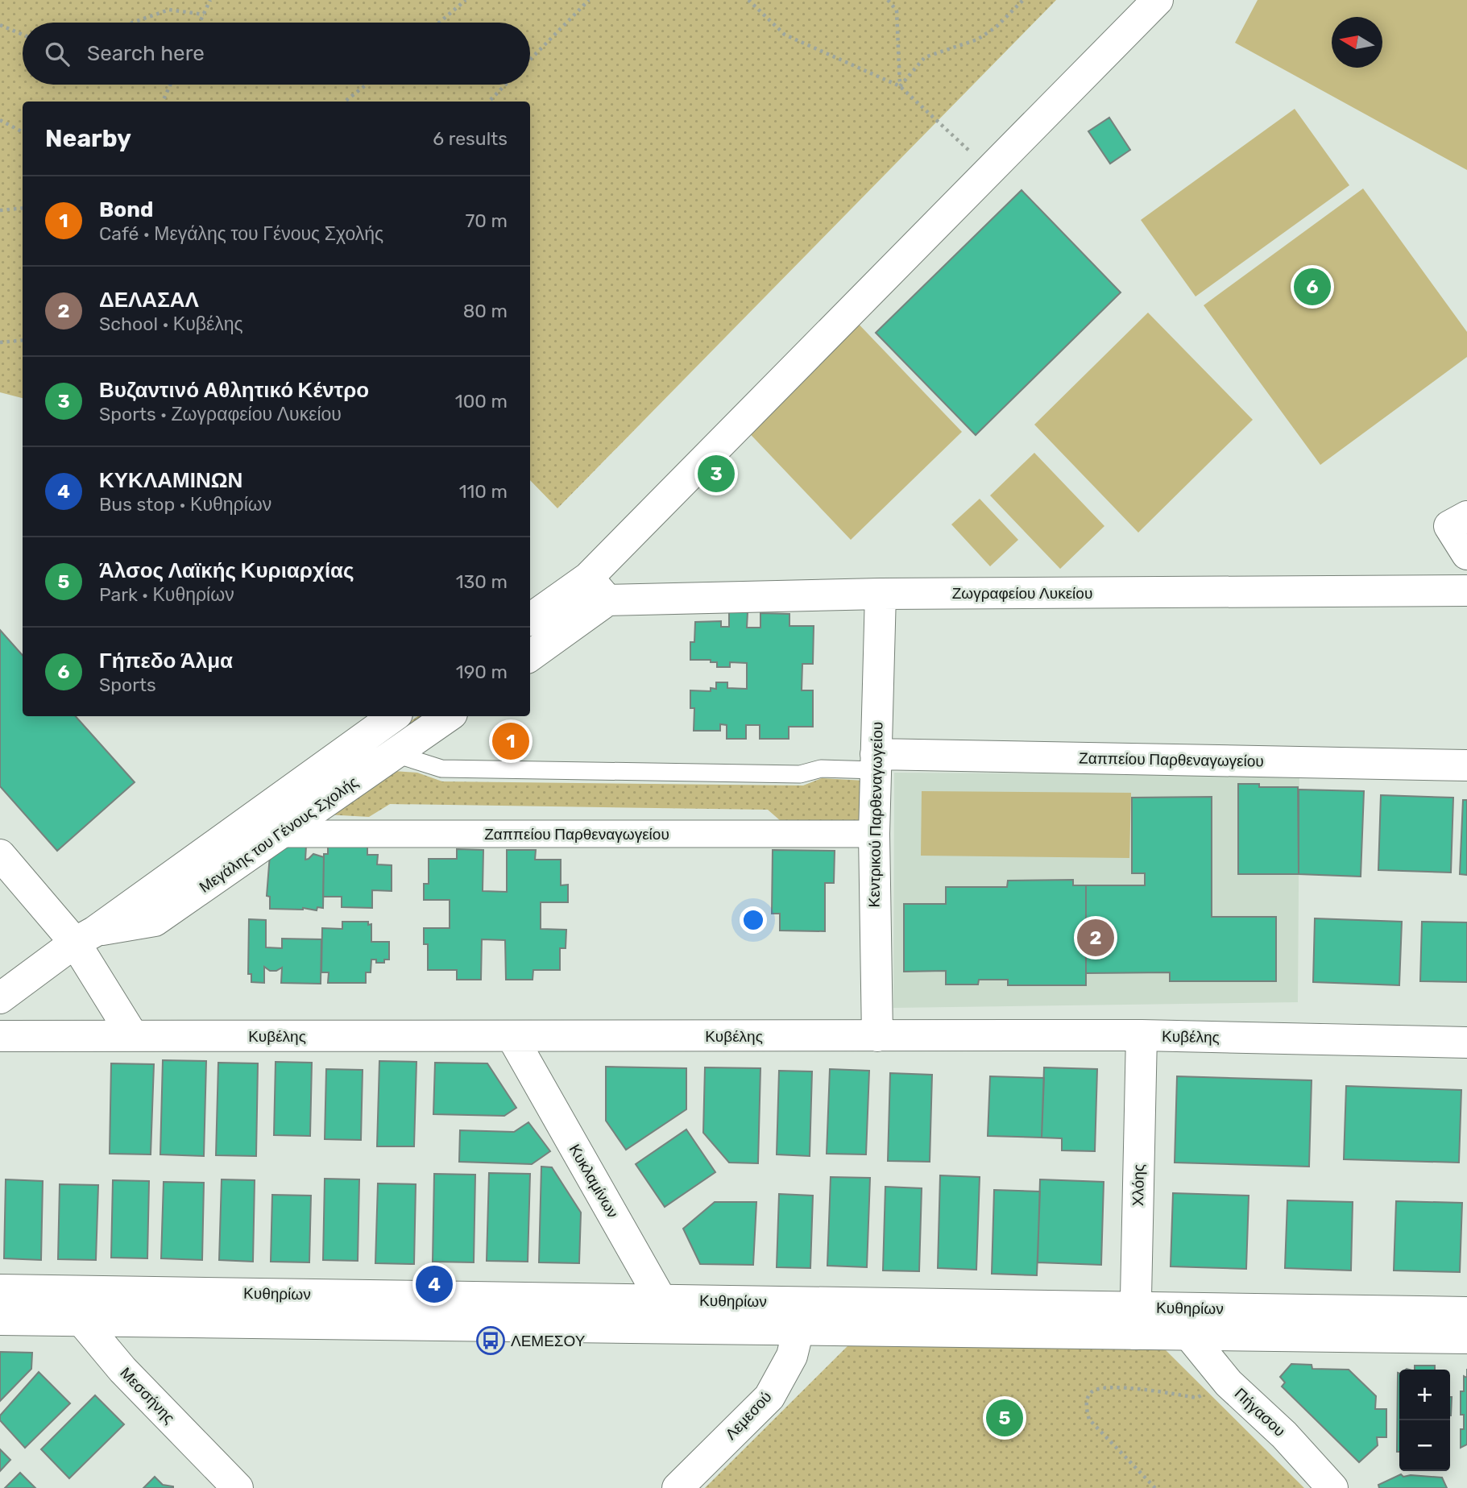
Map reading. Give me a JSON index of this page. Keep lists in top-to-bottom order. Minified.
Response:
{"streets":{"street":["Ζωγραφείου Λυκείου","Ζαππείου Παρθεναγωγείου","Κεντρικού Παρθεναγωγείου","Μεγάλης του Γένους Σχολής","Κυβέλης","Κυκλαμίνων","Χλόης","Κυθηρίων","Μεσσήνης","Πήγασου","Λεμεσού"]},"crossings":[["Ζωγραφείου Λυκείου","Κεντρικού Παρθεναγωγείου"],["Ζαππείου Παρθεναγωγείου","Κεντρικού Παρθεναγωγείου"],["Ζαππείου Παρθεναγωγείου","Μεγάλης του Γένους Σχολής"],["Κεντρικού Παρθεναγωγείου","Κυβέλης"],["Κυβέλης","Κυκλαμίνων"],["Κυβέλης","Χλόης"],["Κυκλαμίνων","Κυθηρίων"],["Χλόης","Κυθηρίων"],["Κυθηρίων","Μεσσήνης"],["Κυθηρίων","Πήγασου"],["Κυθηρίων","Λεμεσού"]],"places":{"bus stop":["ΛΕΜΕΣΟΥ"]},"north":"left","page":{"search":"Search here","heading":["Nearby","6 results"],"list":[{"mark":"1","name":"Bond","note":"Café · Μεγάλης του Γένους Σχολής","value":"70 m"},{"mark":"2","name":"ΔΕΛΑΣΑΛ","note":"School · Κυβέλης","value":"80 m"},{"mark":"3","name":"Βυζαντινό Αθλητικό Κέντρο","note":"Sports · Ζωγραφείου Λυκείου","value":"100 m"},{"mark":"4","name":"ΚΥΚΛΑΜΙΝΩΝ","note":"Bus stop · Κυθηρίων","value":"110 m"},{"mark":"5","name":"Άλσος Λαϊκής Κυριαρχίας","note":"Park · Κυθηρίων","value":"130 m"},{"mark":"6","name":"Γήπεδο Άλμα","note":"Sports","value":"190 m"}],"pins":["6","3","1","2","4","5"],"map_buttons":["+","−"]}}
